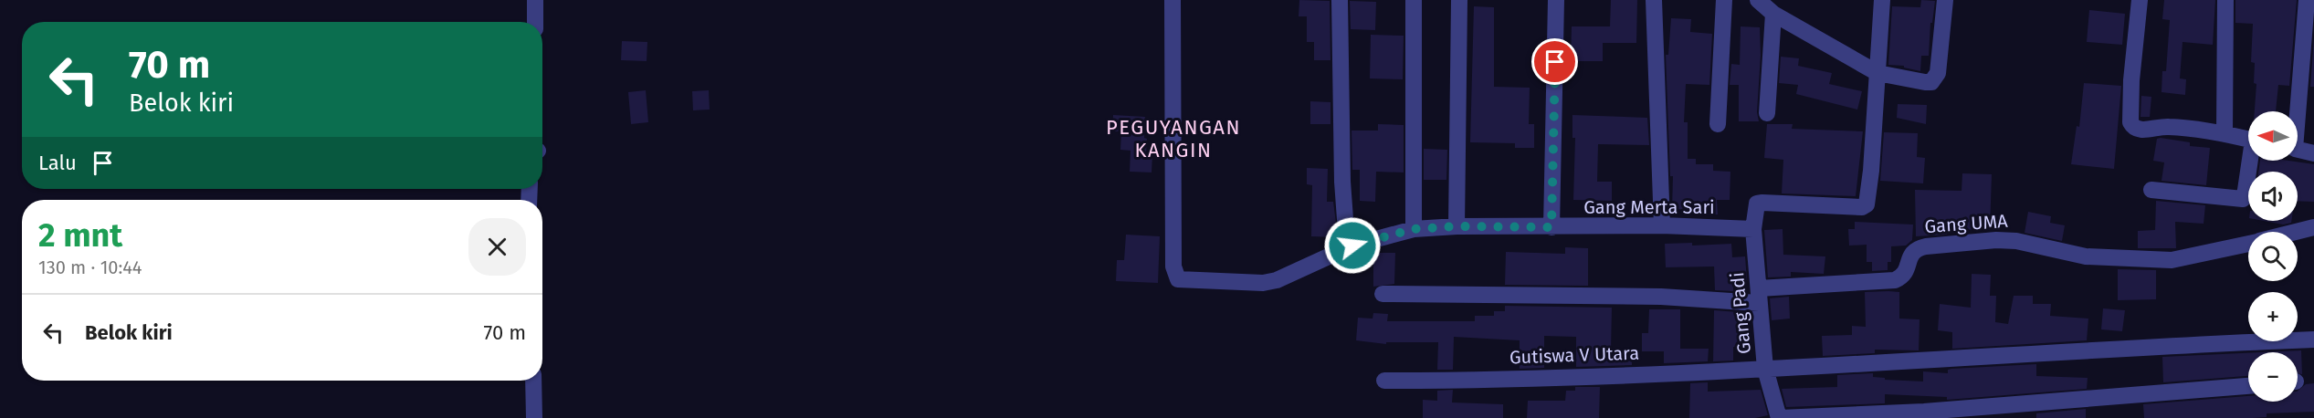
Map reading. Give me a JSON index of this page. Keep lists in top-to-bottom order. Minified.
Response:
{"streets":{"street":["Gang Merta Sari","Gang UMA","Gang Padi","Gutiswa V Utara"]},"crossings":[["Gang Merta Sari","Gang Padi"],["Gang UMA","Gang Padi"],["Gang Padi","Gutiswa V Utara"]],"districts":["PEGUYANGAN KANGIN"],"north":"left","page":{"turn":["70 m","Belok kiri"],"map_buttons":["+","−"],"then":"Lalu","heading":["2 mnt","130 m · 10:44"],"list":[{"name":"Belok kiri","value":"70 m"}]}}
